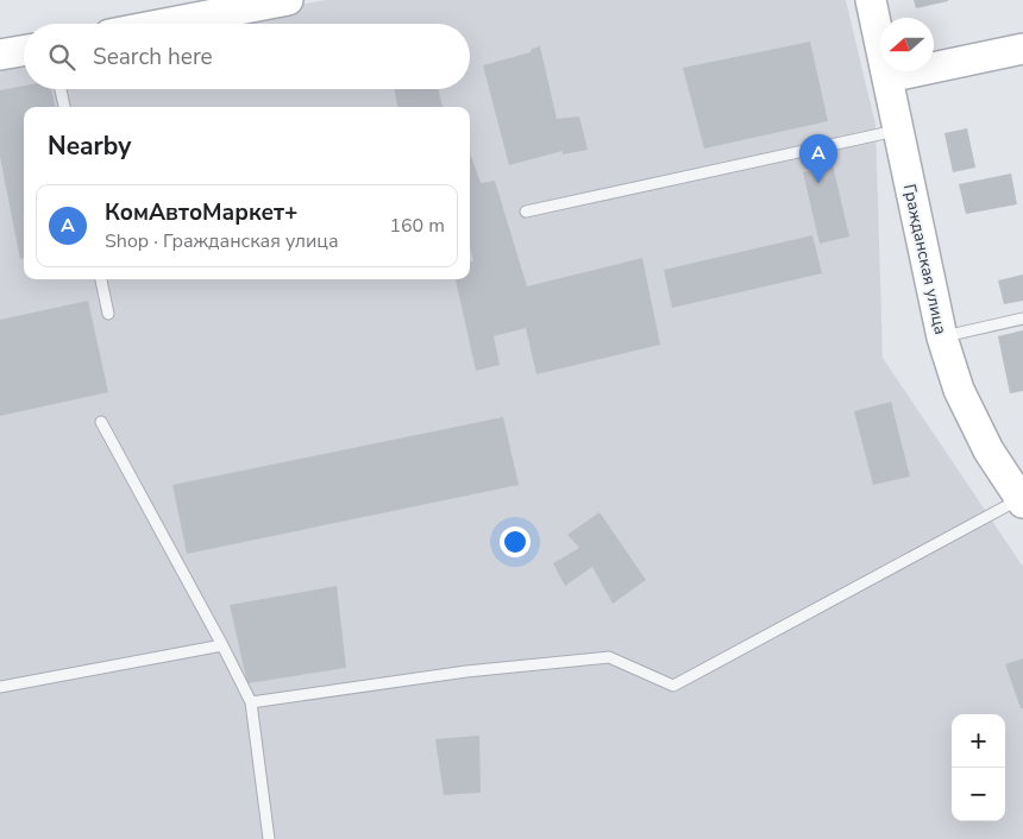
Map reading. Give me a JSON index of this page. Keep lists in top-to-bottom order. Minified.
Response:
{"streets":{"street":["Гражданская улица"]},"north":"left","page":{"search":"Search here","heading":"Nearby","pins":"A","list":[{"mark":"A","name":"КомАвтоМаркет+","note":"Shop · Гражданская улица","value":"160 m"}],"map_buttons":["+","−"]}}
